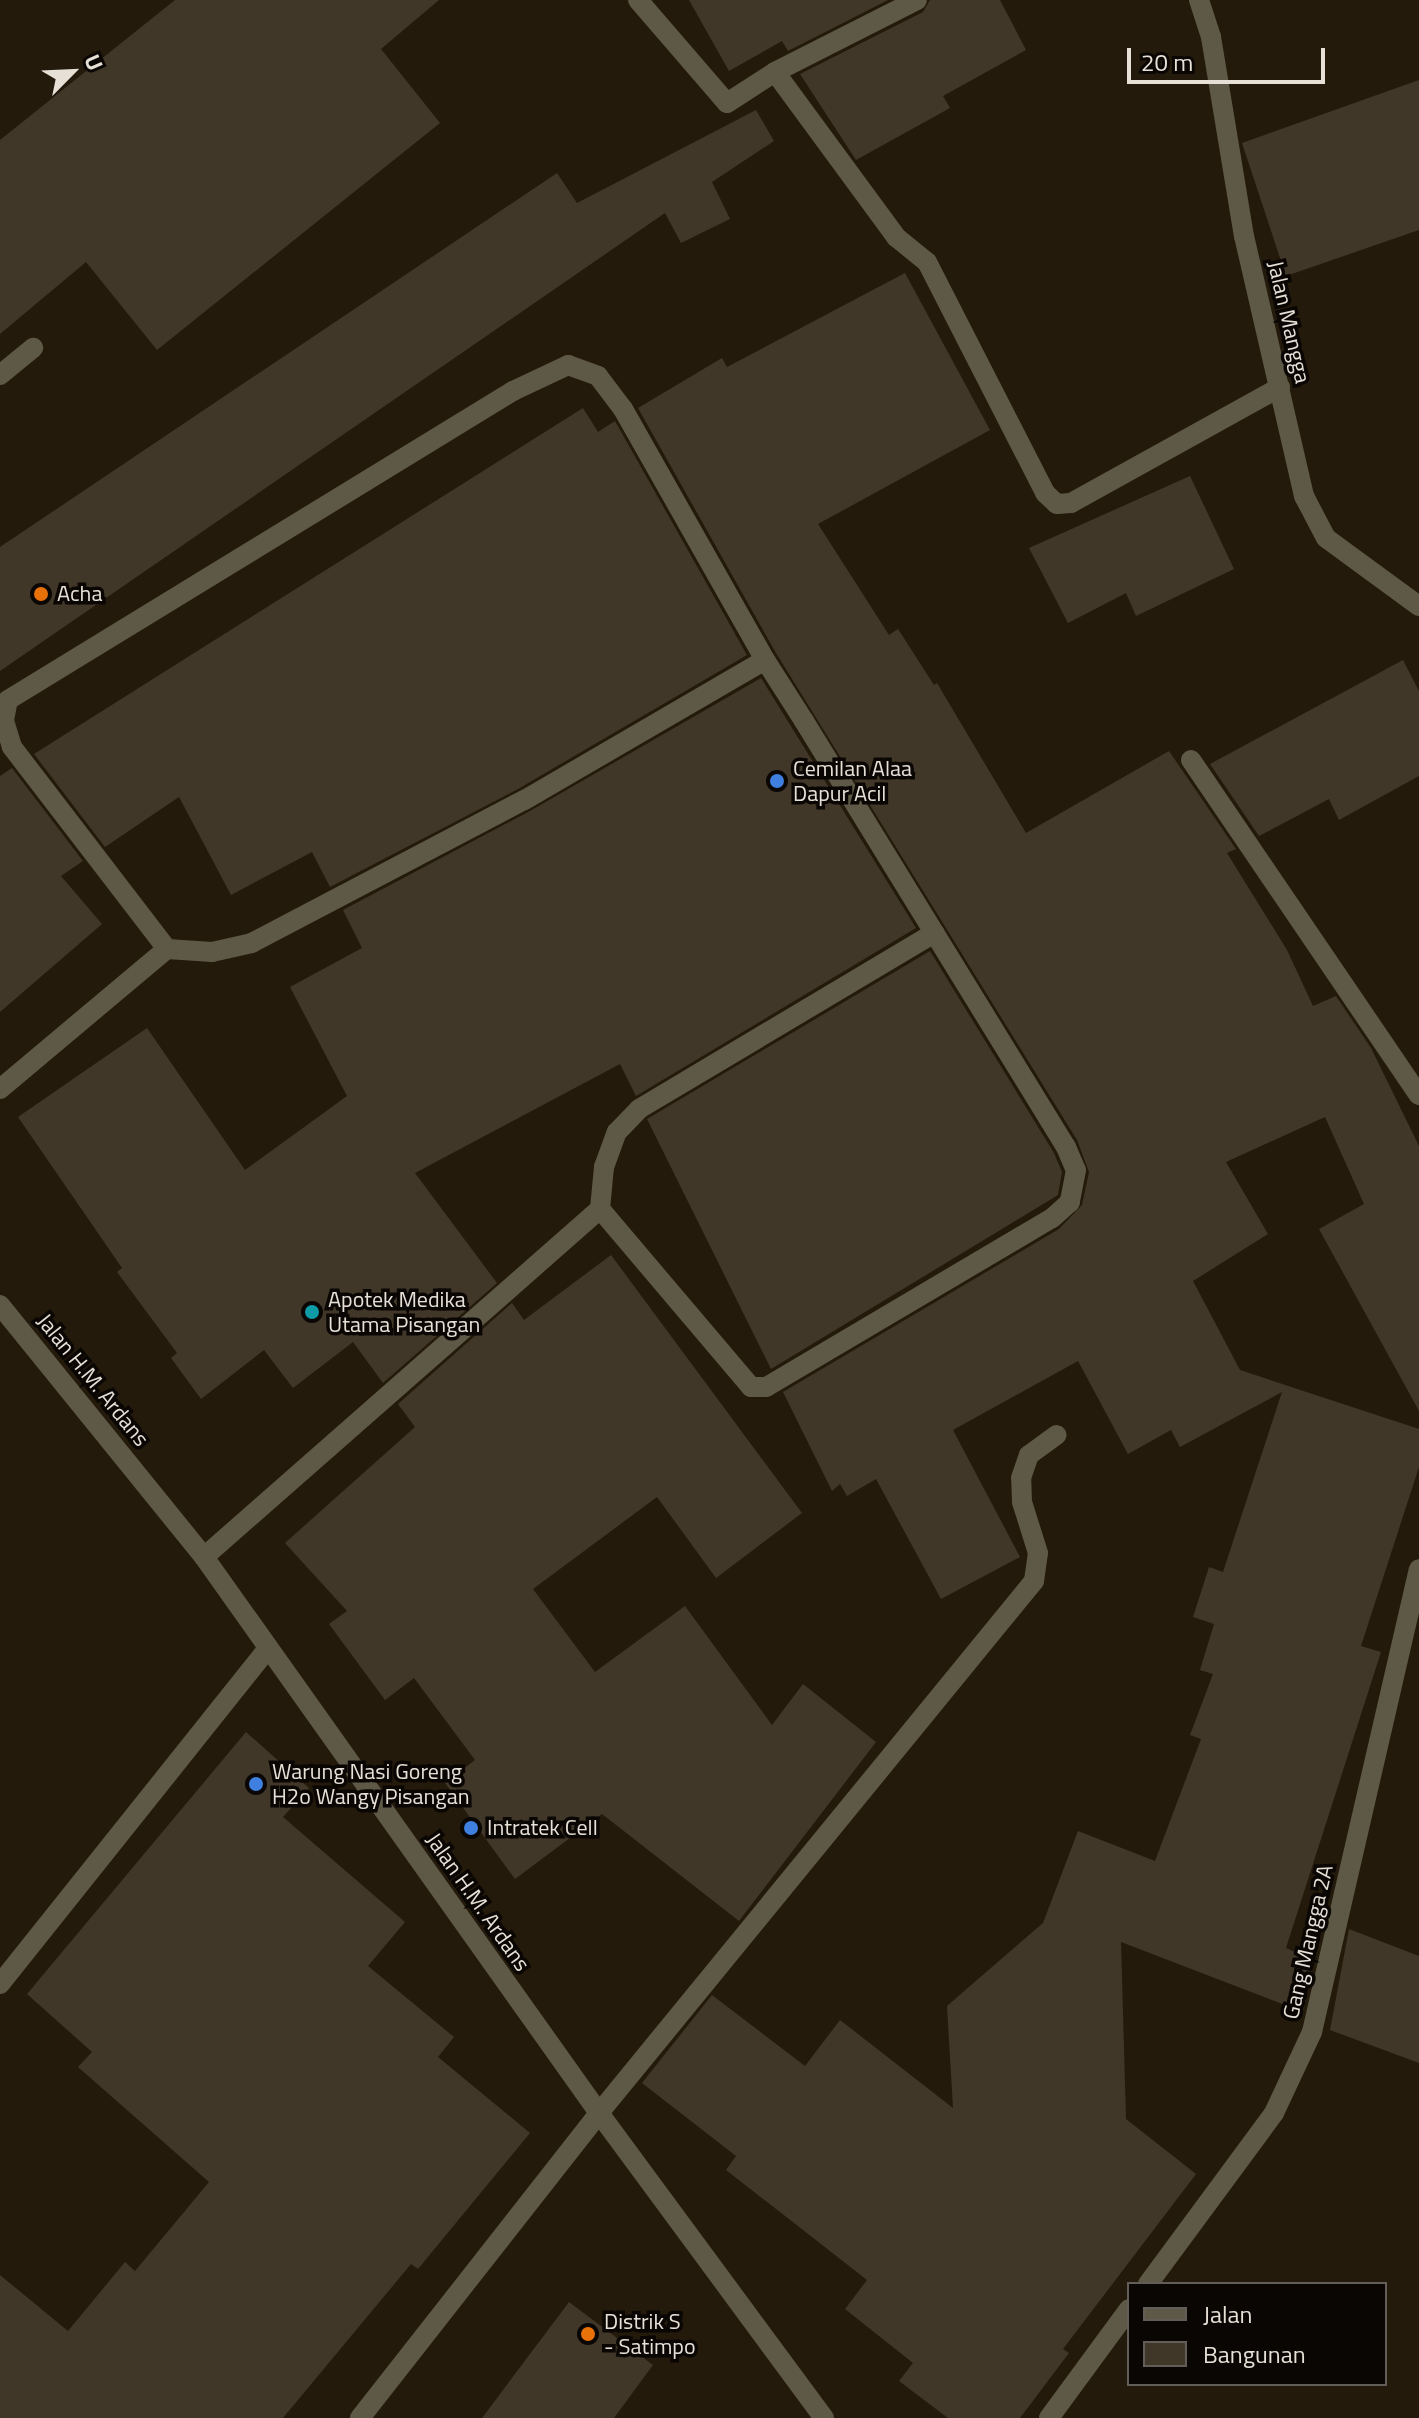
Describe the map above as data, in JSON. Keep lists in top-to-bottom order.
{
  "streets": {
    "street": ["Jalan Mangga", "Jalan H.M. Ardans", "Gang Mangga 2A"]
  },
  "places": [
    "Acha",
    "Cemilan Alaa Dapur Acil",
    "Apotek Medika Utama Pisangan",
    "Warung Nasi Goreng H2o Wangy Pisangan",
    "Intratek Cell",
    "Distrik S - Satimpo"
  ],
  "legend": ["Jalan", "Bangunan"],
  "scale_bar": "20 m",
  "north": "top right"
}
